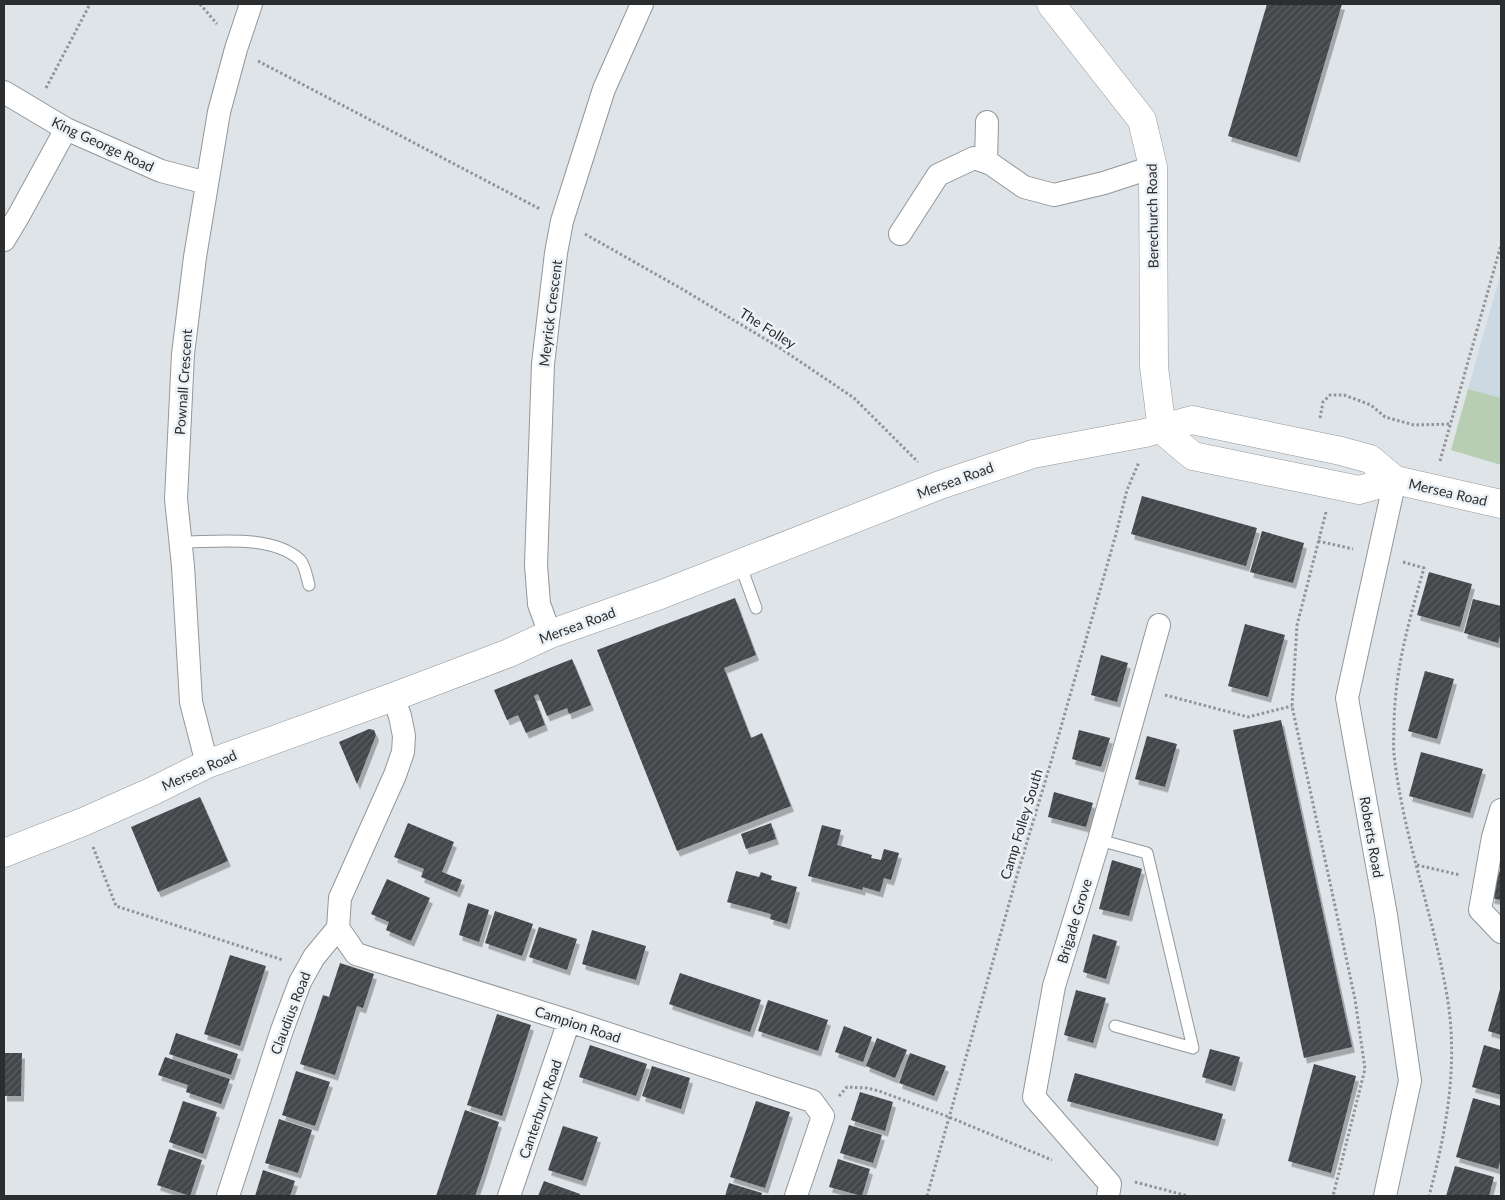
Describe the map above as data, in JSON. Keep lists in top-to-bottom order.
{
  "streets": {
    "main road": ["Berechurch Road", "Mersea Road"],
    "street": [
      "King George Road",
      "Meyrick Crescent",
      "Pownall Crescent",
      "Roberts Road",
      "Brigade Grove",
      "Claudius Road",
      "Campion Road",
      "Canterbury Road"
    ],
    "path": ["The Folley", "Camp Folley South"]
  },
  "crossings": [
    ["King George Road", "Pownall Crescent"],
    ["Berechurch Road", "Mersea Road"],
    ["Meyrick Crescent", "The Folley"],
    ["Meyrick Crescent", "Mersea Road"],
    ["The Folley", "Pownall Crescent"],
    ["The Folley", "Mersea Road"],
    ["Pownall Crescent", "Mersea Road"],
    ["Mersea Road", "Roberts Road"],
    ["Claudius Road", "Campion Road"],
    ["Campion Road", "Canterbury Road"]
  ]
}
